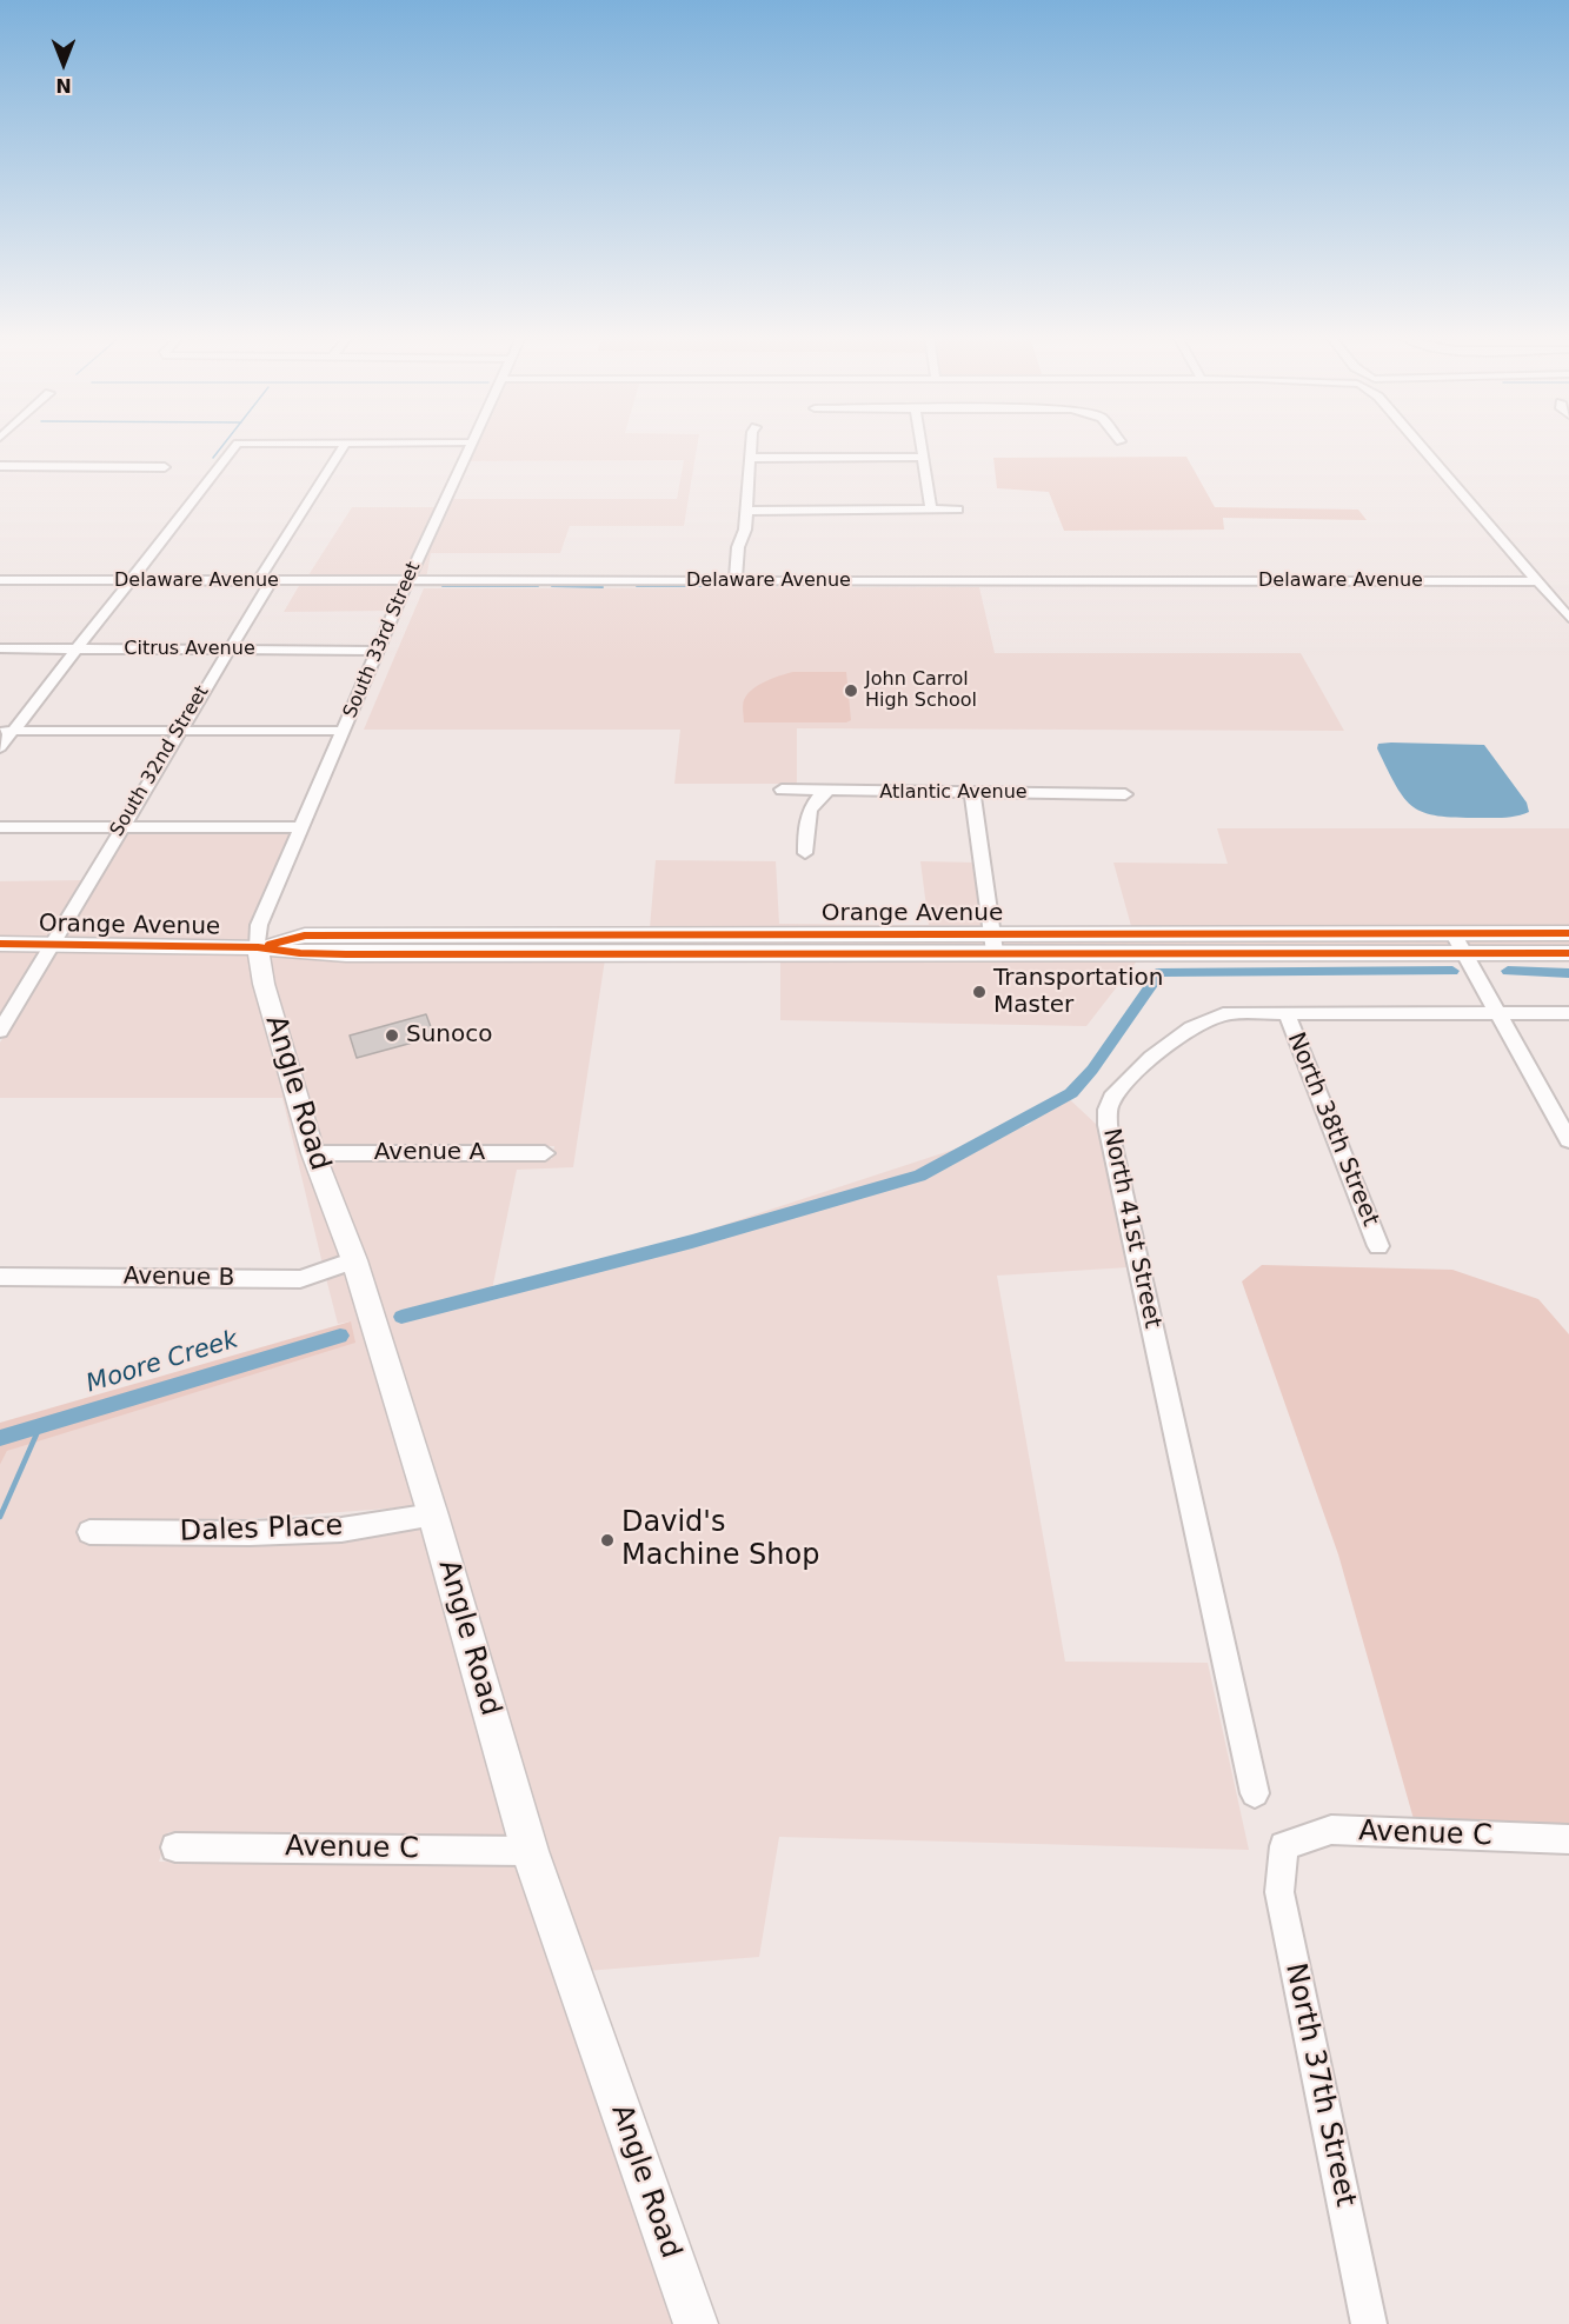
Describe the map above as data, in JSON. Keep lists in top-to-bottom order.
{
  "streets": {
    "main road": ["Orange Avenue", "Angle Road"],
    "street": [
      "Delaware Avenue",
      "South 33rd Street",
      "Citrus Avenue",
      "South 32nd Street",
      "Atlantic Avenue",
      "North 38th Street",
      "Avenue A",
      "North 41st Street",
      "Avenue B",
      "Dales Place",
      "Avenue C",
      "North 37th Street"
    ]
  },
  "crossings": [
    ["Delaware Avenue", "South 33rd Street"],
    ["Delaware Avenue", "South 32nd Street"],
    ["South 33rd Street", "Citrus Avenue"],
    ["South 33rd Street", "Orange Avenue"],
    ["South 33rd Street", "Angle Road"],
    ["Citrus Avenue", "South 32nd Street"],
    ["South 32nd Street", "Orange Avenue"],
    ["Orange Avenue", "Angle Road"],
    ["Angle Road", "Avenue A"],
    ["Angle Road", "Avenue B"],
    ["Angle Road", "Dales Place"],
    ["Angle Road", "Avenue C"],
    ["North 38th Street", "North 41st Street"],
    ["Avenue C", "North 37th Street"]
  ],
  "water": ["Moore Creek"],
  "places": [
    "John Carrol High School",
    "Transportation Master",
    "Sunoco",
    "David's Machine Shop"
  ],
  "north": "bottom"
}
